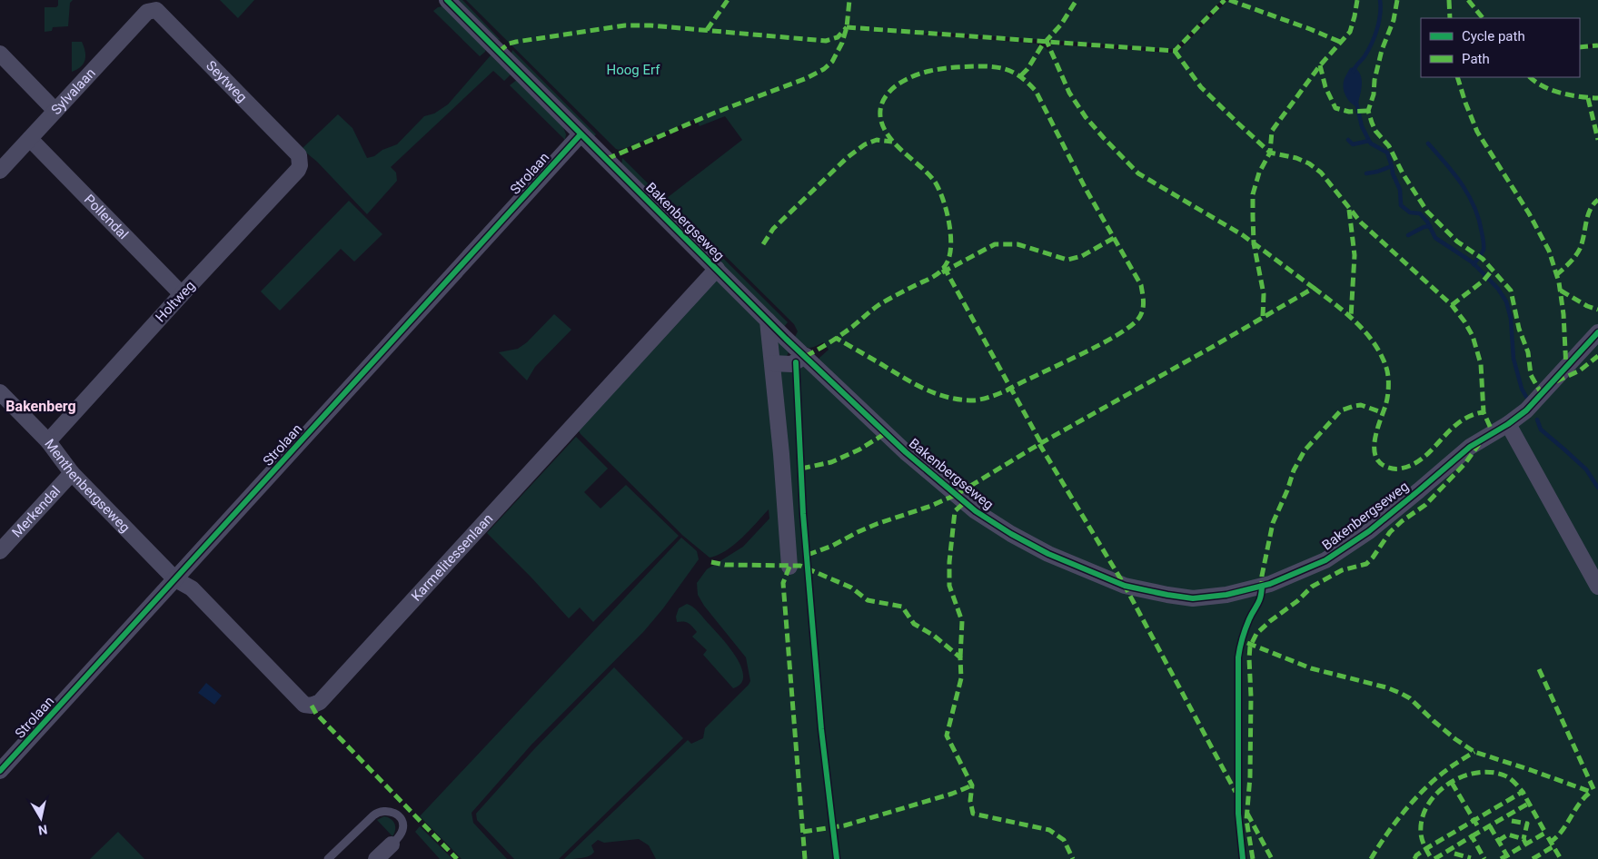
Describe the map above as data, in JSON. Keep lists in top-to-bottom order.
{
  "streets": {
    "street": [
      "Seytweg",
      "Sylvalaan",
      "Strolaan",
      "Pollendal",
      "Bakenbergseweg",
      "Holtweg",
      "Menthenbergseweg",
      "Merkendal",
      "Karmelitessenlaan"
    ]
  },
  "crossings": [
    ["Seytweg", "Sylvalaan"],
    ["Seytweg", "Holtweg"],
    ["Sylvalaan", "Pollendal"],
    ["Strolaan", "Bakenbergseweg"],
    ["Strolaan", "Menthenbergseweg"],
    ["Strolaan", "Karmelitessenlaan"],
    ["Pollendal", "Holtweg"],
    ["Bakenbergseweg", "Karmelitessenlaan"],
    ["Holtweg", "Menthenbergseweg"],
    ["Menthenbergseweg", "Merkendal"],
    ["Menthenbergseweg", "Karmelitessenlaan"]
  ],
  "districts": ["Bakenberg"],
  "parks": ["Hoog Erf"],
  "legend": ["Cycle path", "Path"],
  "north": "bottom"
}
